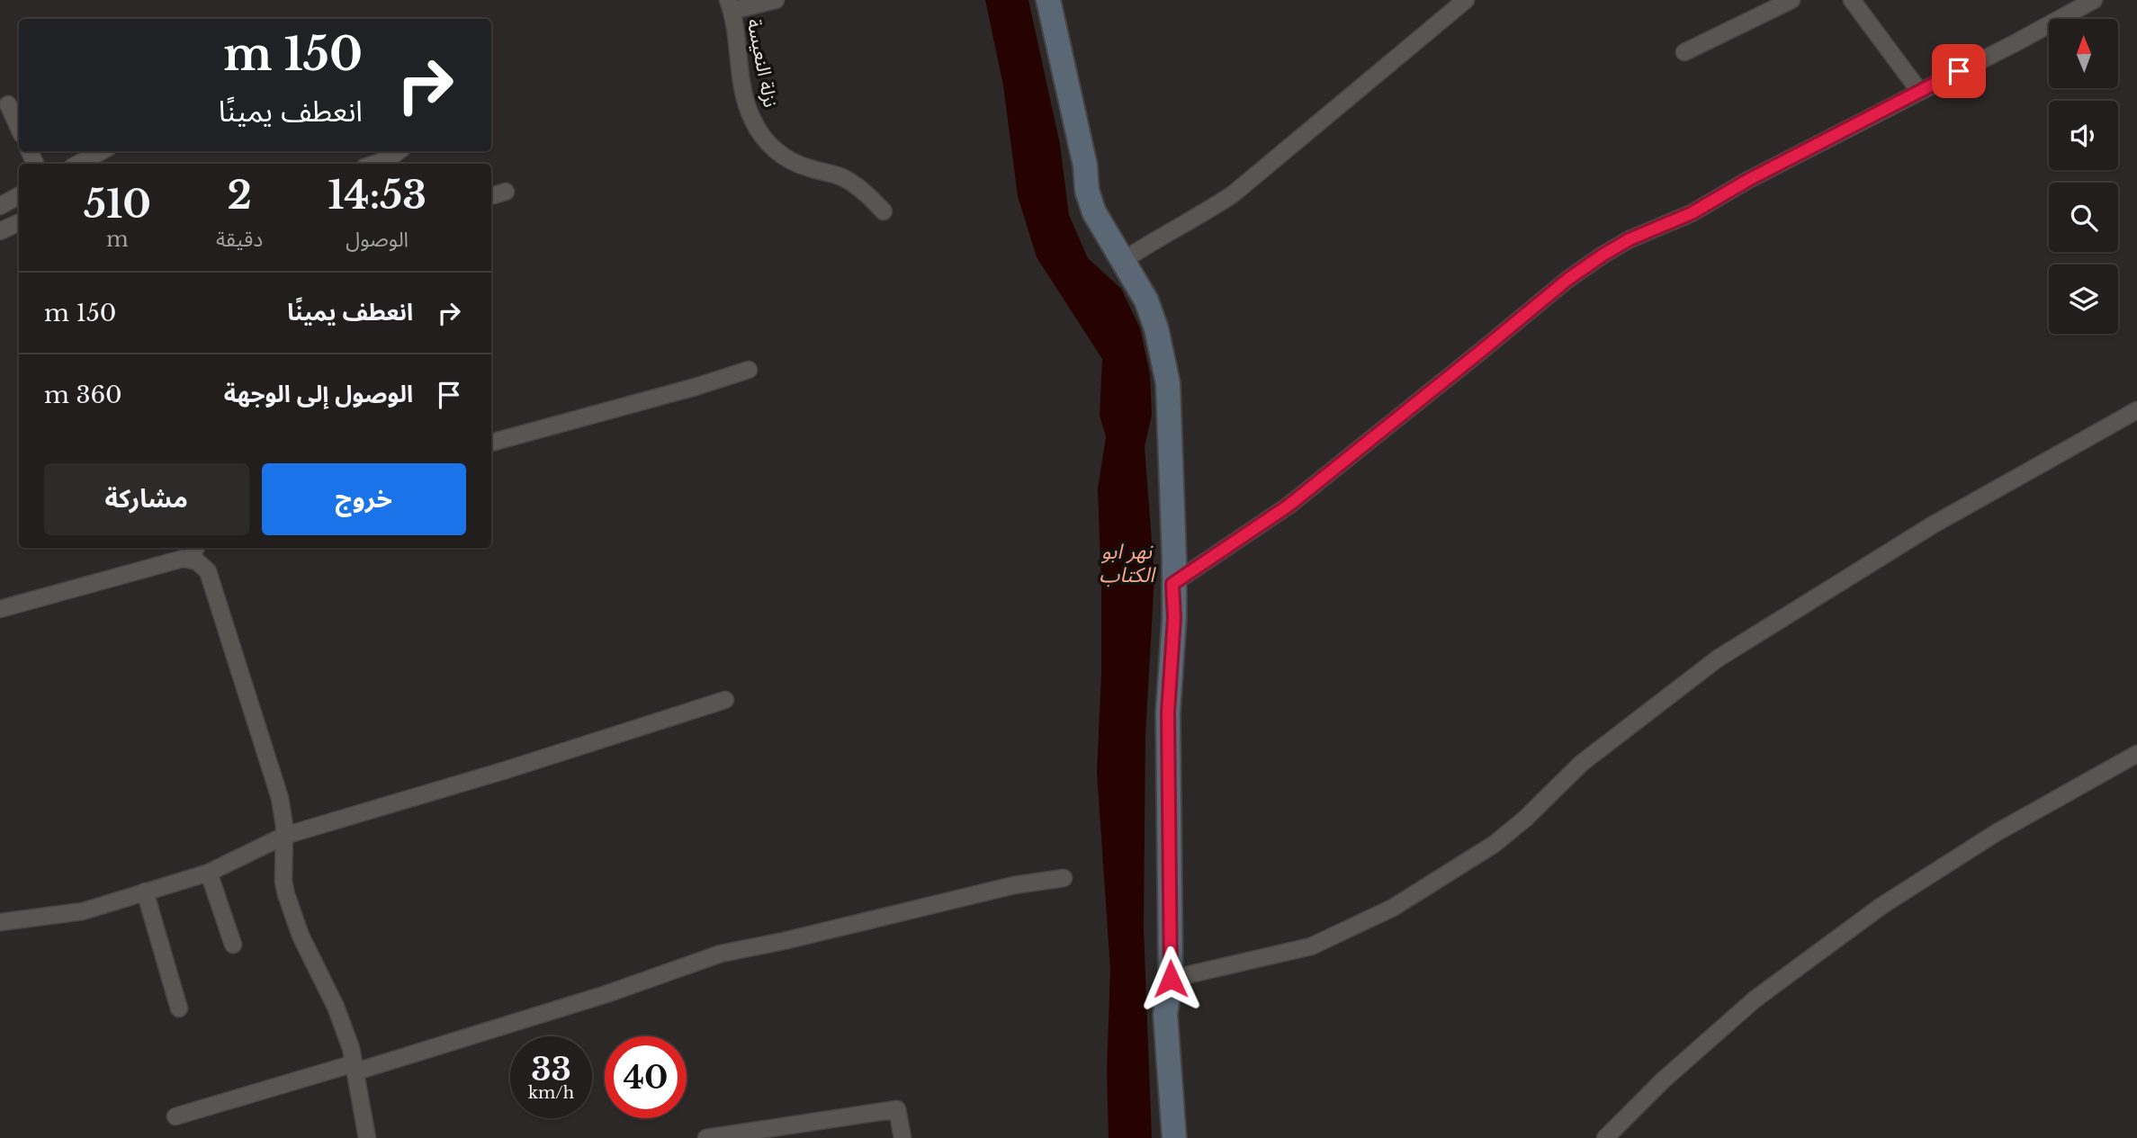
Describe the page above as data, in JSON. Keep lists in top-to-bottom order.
{
  "streets": {
    "street": ["نزلة النعيسة"]
  },
  "water": ["نهر ابو الكتاب"],
  "north": "top",
  "page": {
    "turn": ["150 m", "انعطف يمينًا"],
    "eta": [
      "14:53",
      "الوصول",
      "2",
      "دقيقة",
      "510",
      "m"
    ],
    "list": [
      {
        "name": "انعطف يمينًا",
        "value": "150 m"
      },
      {
        "name": "الوصول إلى الوجهة",
        "value": "360 m"
      }
    ],
    "buttons": ["خروج", "مشاركة"],
    "speed": "33 km/h",
    "limit": "40"
  }
}
